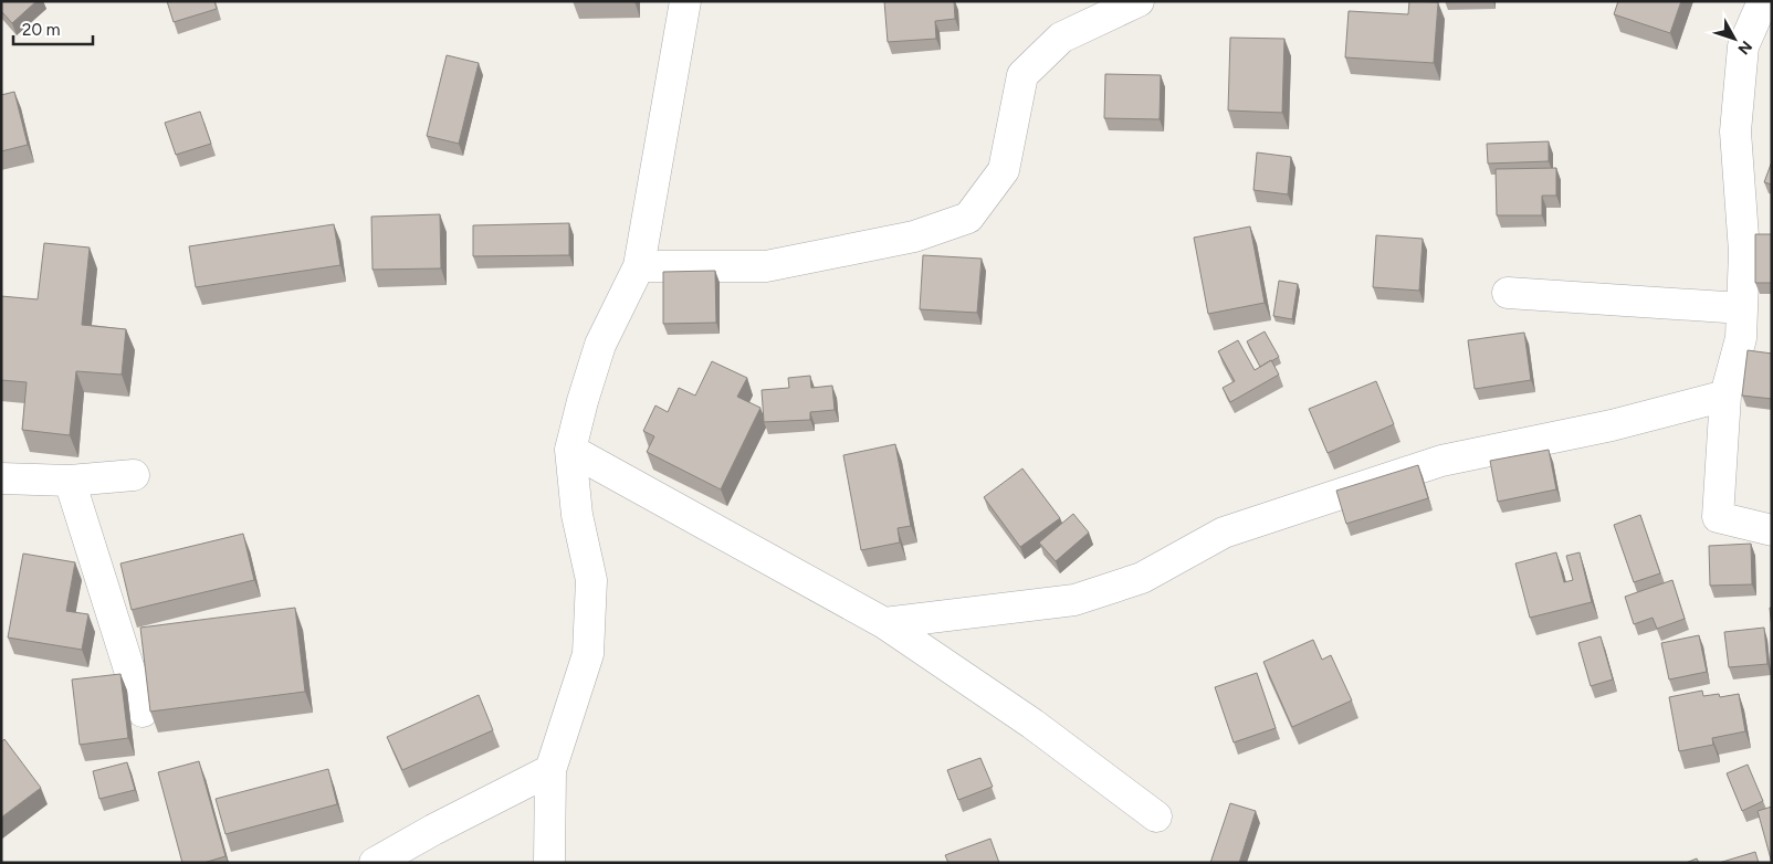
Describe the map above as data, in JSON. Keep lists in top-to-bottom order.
{
  "scale_bar": "20 m",
  "north": "bottom right"
}
